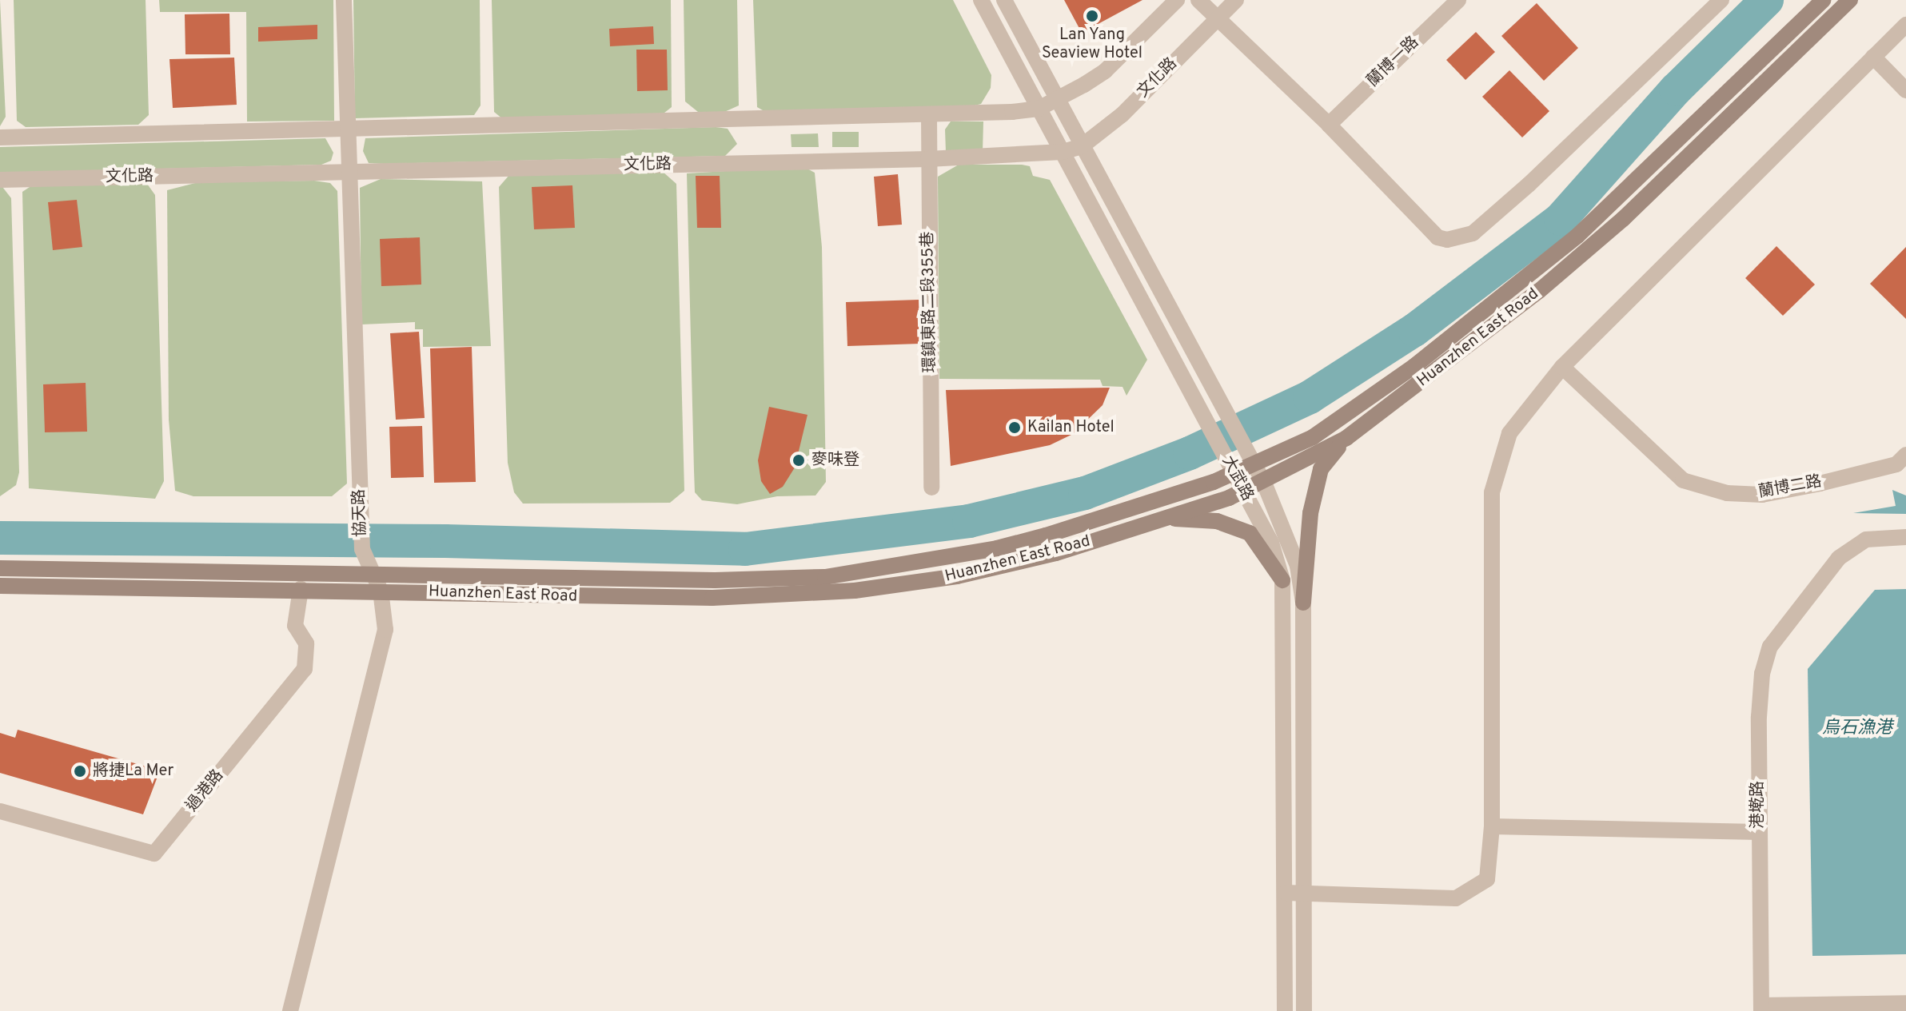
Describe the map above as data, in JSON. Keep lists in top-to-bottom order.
{
  "streets": {
    "street": [
      "蘭博一路",
      "文化路",
      "環鎮東路二段355巷",
      "Huanzhen East Road",
      "大武路",
      "蘭博二路",
      "協天路",
      "過港路",
      "港墘路"
    ]
  },
  "crossings": [
    ["文化路", "環鎮東路二段355巷"],
    ["文化路", "大武路"],
    ["文化路", "協天路"],
    ["Huanzhen East Road", "大武路"],
    ["Huanzhen East Road", "協天路"],
    ["Huanzhen East Road", "過港路"]
  ],
  "water": ["烏石漁港"],
  "places": [
    "Lan Yang Seaview Hotel",
    "Kailan Hotel",
    "麥味登",
    "將捷La Mer"
  ]
}
